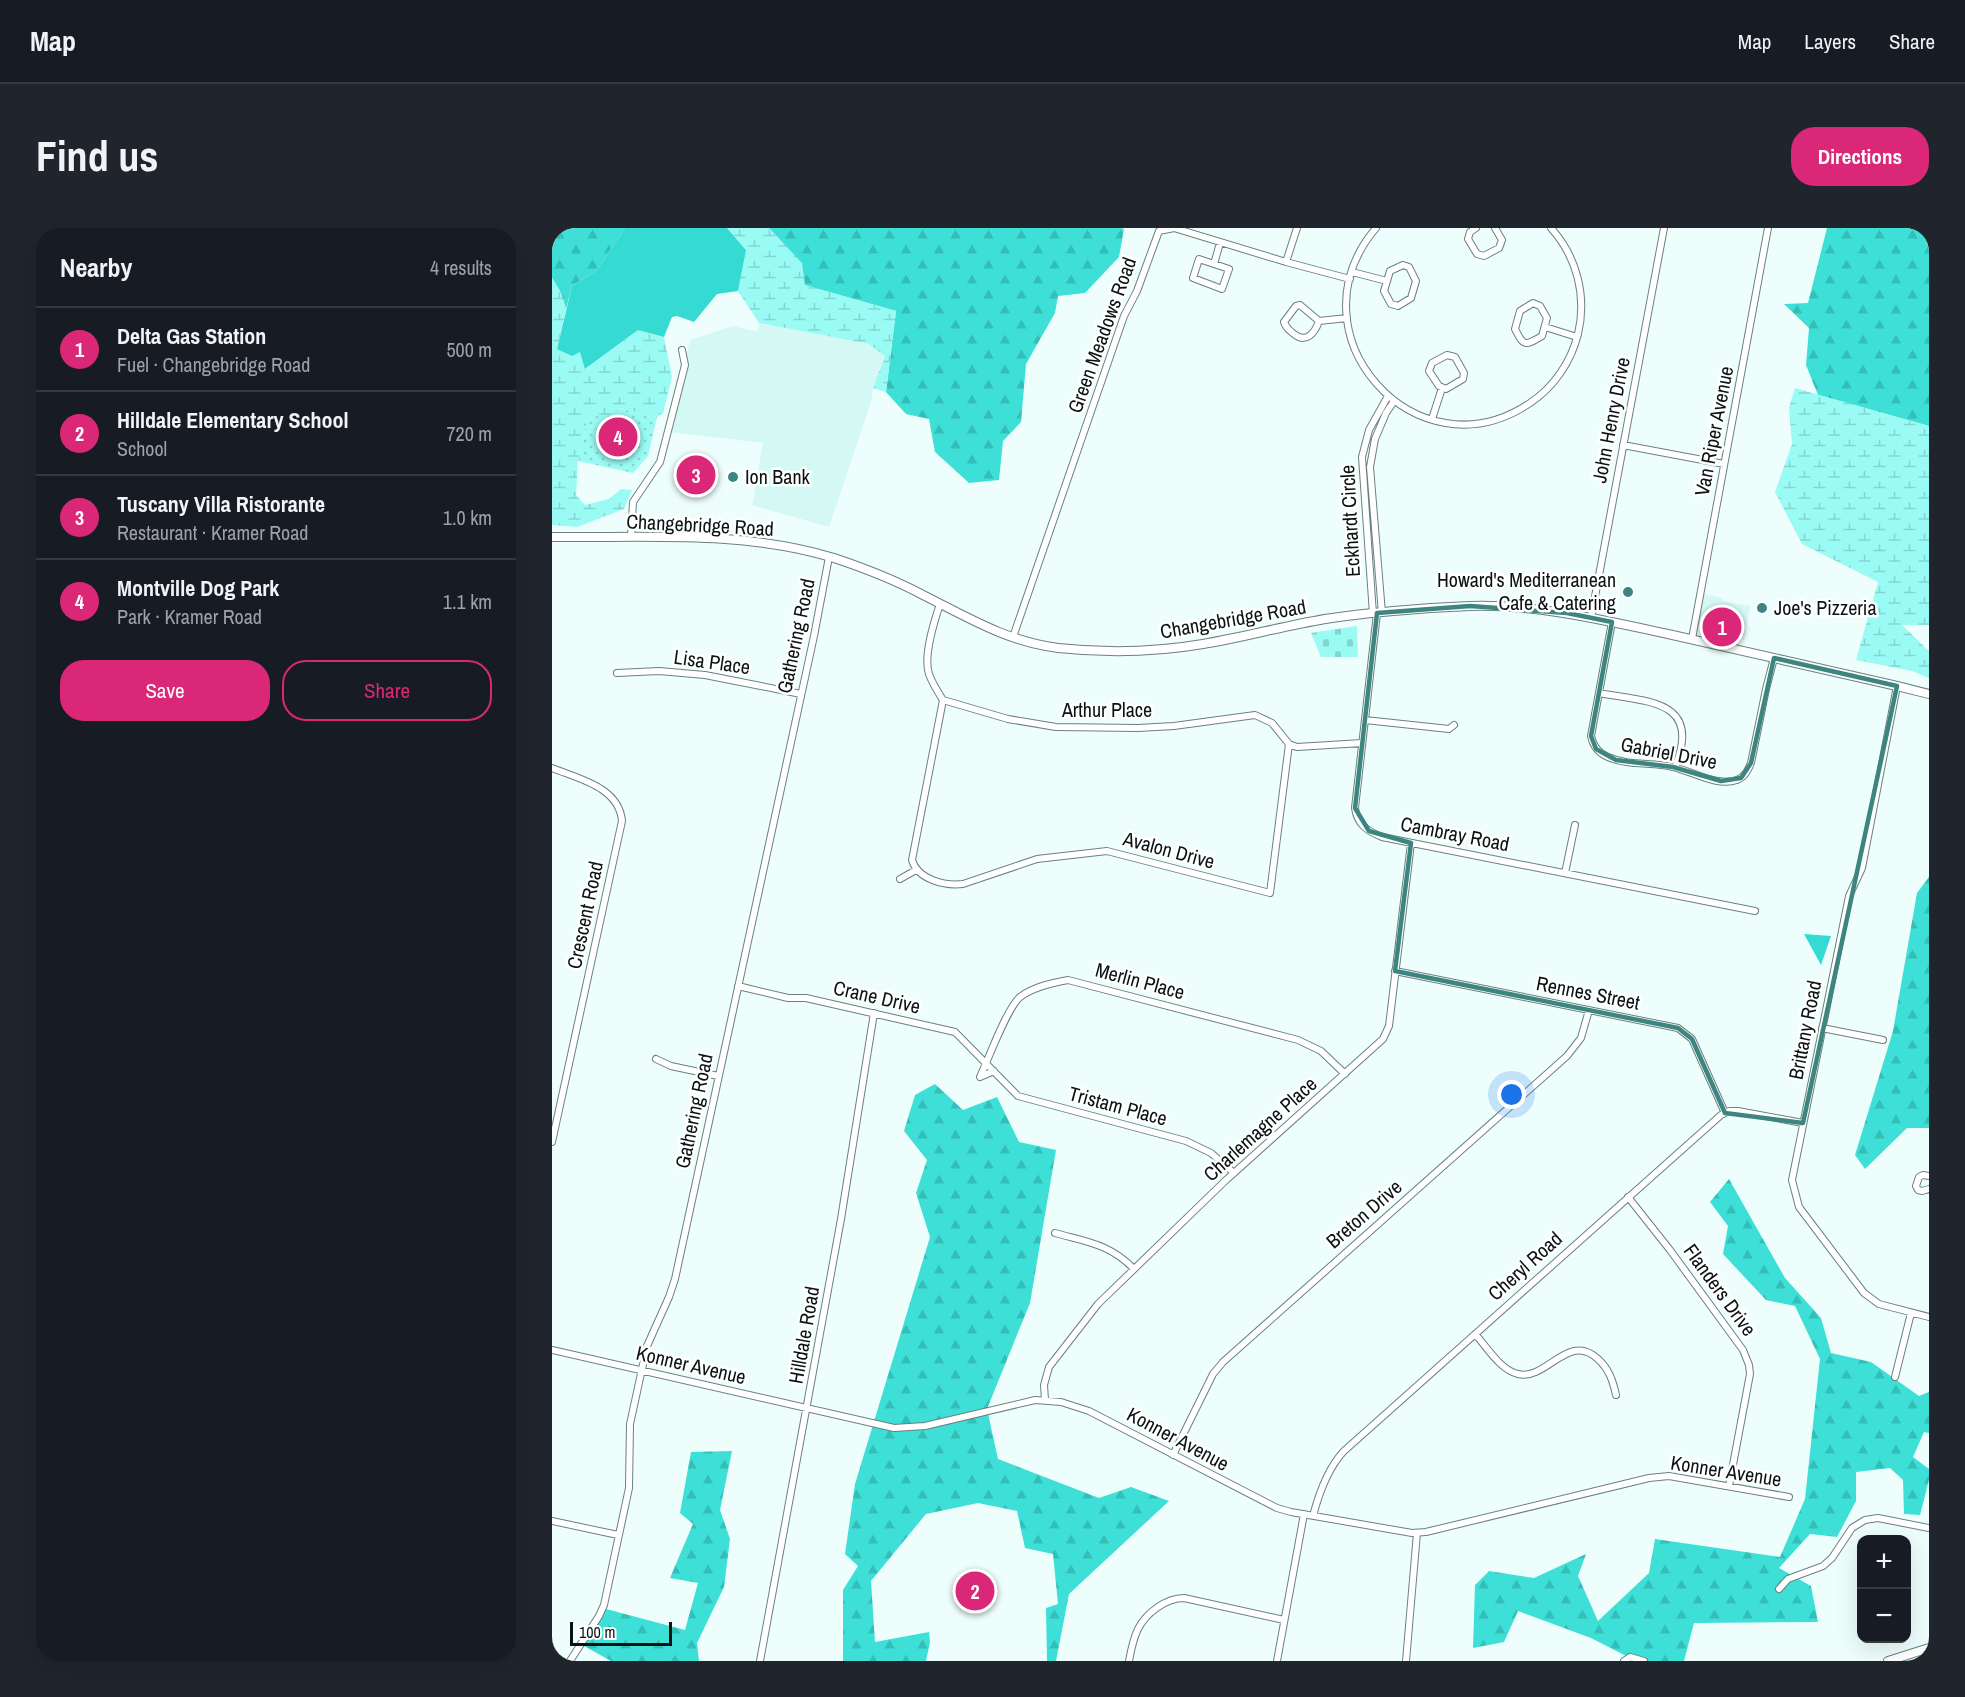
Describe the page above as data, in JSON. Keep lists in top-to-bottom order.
{
  "streets": {
    "main road": ["Changebridge Road"],
    "street": [
      "Green Meadows Road",
      "John Henry Drive",
      "Van Riper Avenue",
      "Eckhardt Circle",
      "Gathering Road",
      "Lisa Place",
      "Arthur Place",
      "Gabriel Drive",
      "Cambray Road",
      "Avalon Drive",
      "Crescent Road",
      "Merlin Place",
      "Rennes Street",
      "Crane Drive",
      "Brittany Road",
      "Tristam Place",
      "Charlemagne Place",
      "Breton Drive",
      "Cheryl Road",
      "Flanders Drive",
      "Hilldale Road",
      "Konner Avenue"
    ]
  },
  "crossings": [
    ["Green Meadows Road", "Changebridge Road"],
    ["John Henry Drive", "Changebridge Road"],
    ["Van Riper Avenue", "Changebridge Road"],
    ["Eckhardt Circle", "Changebridge Road"],
    ["Eckhardt Circle", "Cambray Road"],
    ["Changebridge Road", "Gathering Road"],
    ["Changebridge Road", "Gabriel Drive"],
    ["Changebridge Road", "Cambray Road"],
    ["Changebridge Road", "Brittany Road"],
    ["Gathering Road", "Lisa Place"],
    ["Gathering Road", "Crane Drive"],
    ["Gathering Road", "Konner Avenue"],
    ["Arthur Place", "Avalon Drive"],
    ["Cambray Road", "Charlemagne Place"],
    ["Merlin Place", "Crane Drive"],
    ["Merlin Place", "Charlemagne Place"],
    ["Rennes Street", "Charlemagne Place"],
    ["Rennes Street", "Breton Drive"],
    ["Rennes Street", "Cheryl Road"],
    ["Crane Drive", "Tristam Place"],
    ["Crane Drive", "Hilldale Road"],
    ["Tristam Place", "Charlemagne Place"],
    ["Charlemagne Place", "Konner Avenue"],
    ["Breton Drive", "Konner Avenue"],
    ["Cheryl Road", "Flanders Drive"],
    ["Cheryl Road", "Konner Avenue"],
    ["Flanders Drive", "Konner Avenue"],
    ["Hilldale Road", "Konner Avenue"]
  ],
  "places": ["Ion Bank", "Howard's Mediterranean Cafe & Catering", "Joe's Pizzeria"],
  "scale_bar": "100 m",
  "page": {
    "header": "Map",
    "nav": ["Map", "Layers", "Share"],
    "buttons": [
      "Directions",
      ["Save", "Share"]
    ],
    "title": "Find us",
    "heading": ["Nearby", "4 results"],
    "list": [
      {
        "mark": "1",
        "name": "Delta Gas Station",
        "note": "Fuel · Changebridge Road",
        "value": "500 m"
      },
      {
        "mark": "2",
        "name": "Hilldale Elementary School",
        "note": "School",
        "value": "720 m"
      },
      {
        "mark": "3",
        "name": "Tuscany Villa Ristorante",
        "note": "Restaurant · Kramer Road",
        "value": "1.0 km"
      },
      {
        "mark": "4",
        "name": "Montville Dog Park",
        "note": "Park · Kramer Road",
        "value": "1.1 km"
      }
    ],
    "pins": [
      "4",
      "3",
      "1",
      "2"
    ],
    "map_buttons": ["+", "−"],
    "scale": "100 m"
  }
}
